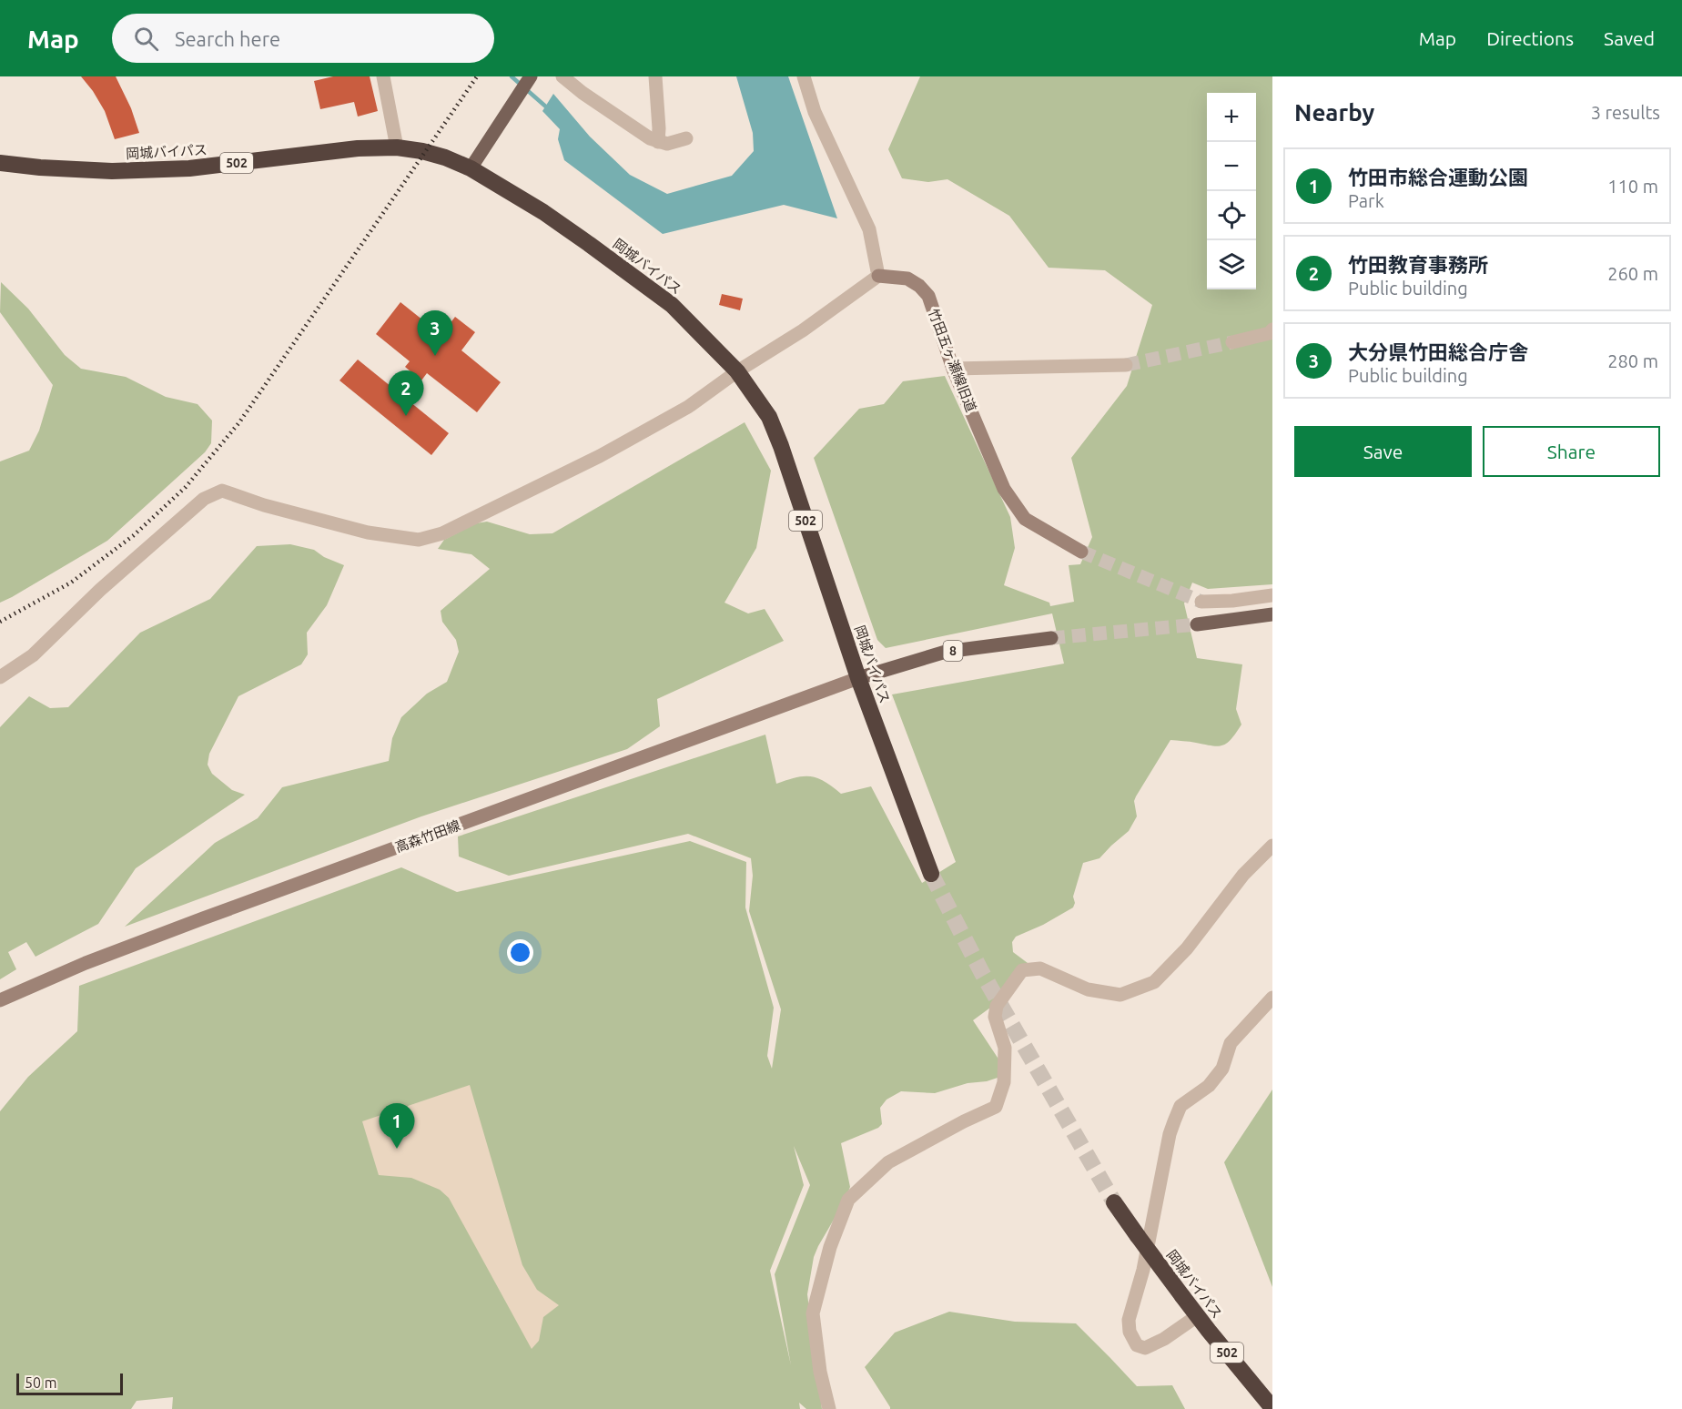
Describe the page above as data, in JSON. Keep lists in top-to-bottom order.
{
  "streets": {
    "highway": ["岡城バイパス", "502"],
    "main road": ["竹田五ヶ瀬線旧道", "8", "高森竹田線"]
  },
  "crossings": [
    ["岡城バイパス", "8"],
    ["岡城バイパス", "高森竹田線"],
    ["8", "高森竹田線"]
  ],
  "scale_bar": "50 m",
  "page": {
    "header": "Map",
    "search": "Search here",
    "nav": ["Map", "Directions", "Saved"],
    "heading": ["Nearby", "3 results"],
    "map_buttons": ["+", "−"],
    "list": [
      {
        "mark": "1",
        "name": "竹田市総合運動公園",
        "note": "Park",
        "value": "110 m"
      },
      {
        "mark": "2",
        "name": "竹田教育事務所",
        "note": "Public building",
        "value": "260 m"
      },
      {
        "mark": "3",
        "name": "大分県竹田総合庁舎",
        "note": "Public building",
        "value": "280 m"
      }
    ],
    "pins": ["3", "2", "1"],
    "buttons": ["Save", "Share"],
    "scale": "50 m"
  }
}
